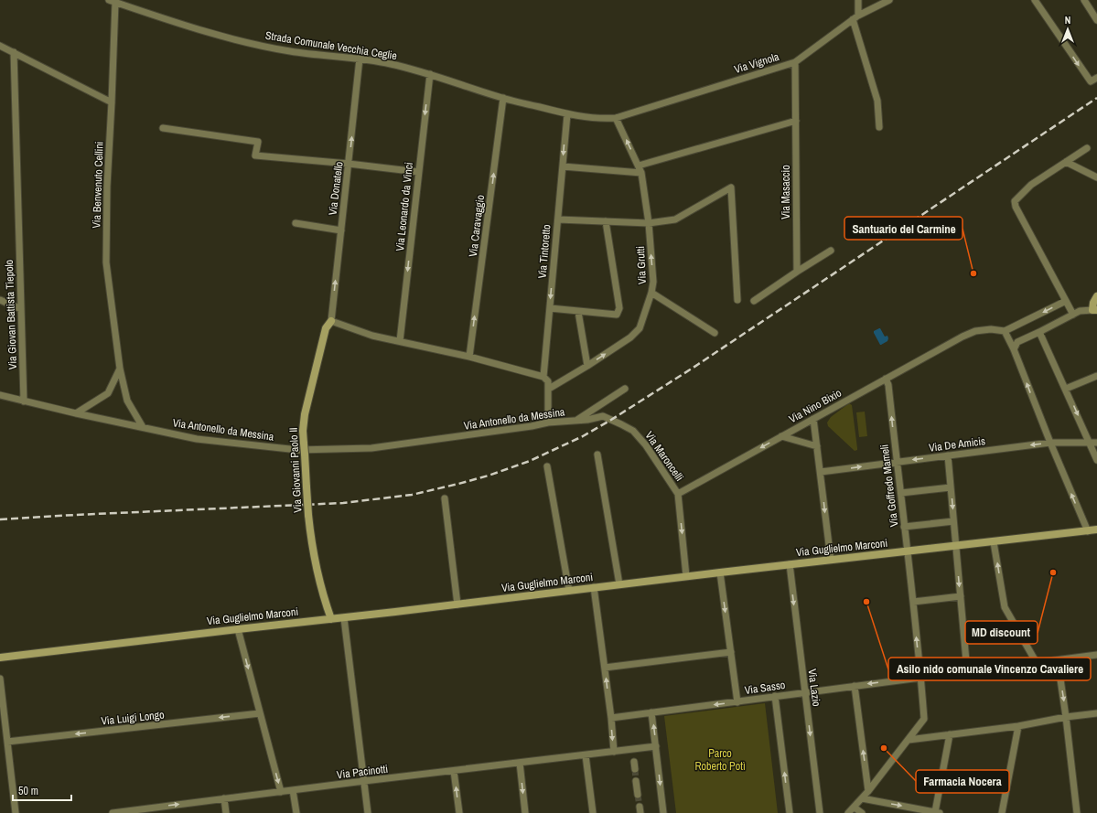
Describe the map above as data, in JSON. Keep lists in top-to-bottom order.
{
  "streets": {
    "main road": ["Via Giovanni Paolo II", "Via Guglielmo Marconi"],
    "street": [
      "Strada Comunale Vecchia Ceglie",
      "Via Vignola",
      "Via Benvenuto Cellini",
      "Via Donatello",
      "Via Masaccio",
      "Via Leonardo da Vinci",
      "Via Caravaggio",
      "Via Tintoretto",
      "Via Grutti",
      "Via Giovan Battista Tiepolo",
      "Via Nino Bixio",
      "Via Antonello da Messina",
      "Via De Amicis",
      "Via Maroncelli",
      "Via Goffredo Mameli",
      "Via Sasso",
      "Via Lazio",
      "Via Luigi Longo",
      "Via Pacinotti"
    ]
  },
  "crossings": [
    ["Strada Comunale Vecchia Ceglie", "Via Vignola"],
    ["Strada Comunale Vecchia Ceglie", "Via Benvenuto Cellini"],
    ["Strada Comunale Vecchia Ceglie", "Via Donatello"],
    ["Strada Comunale Vecchia Ceglie", "Via Leonardo da Vinci"],
    ["Strada Comunale Vecchia Ceglie", "Via Caravaggio"],
    ["Strada Comunale Vecchia Ceglie", "Via Tintoretto"],
    ["Strada Comunale Vecchia Ceglie", "Via Grutti"],
    ["Via Vignola", "Via Masaccio"],
    ["Via Vignola", "Via Grutti"],
    ["Via Benvenuto Cellini", "Via Antonello da Messina"],
    ["Via Donatello", "Via Giovanni Paolo II"],
    ["Via Giovan Battista Tiepolo", "Via Antonello da Messina"],
    ["Via Nino Bixio", "Via Maroncelli"],
    ["Via Nino Bixio", "Via Goffredo Mameli"],
    ["Via Antonello da Messina", "Via Maroncelli"],
    ["Via De Amicis", "Via Goffredo Mameli"],
    ["Via Maroncelli", "Via Guglielmo Marconi"],
    ["Via Giovanni Paolo II", "Via Guglielmo Marconi"],
    ["Via Goffredo Mameli", "Via Guglielmo Marconi"],
    ["Via Goffredo Mameli", "Via Sasso"],
    ["Via Guglielmo Marconi", "Via Lazio"],
    ["Via Sasso", "Via Lazio"]
  ],
  "one_way": [
    "Via Donatello",
    "Via Leonardo da Vinci",
    "Via Caravaggio",
    "Via Tintoretto",
    "Via Grutti",
    "Via Maroncelli",
    "Via Luigi Longo"
  ],
  "parks": ["Parco Roberto Potì"],
  "places": [
    "Santuario del Carmine",
    "MD discount",
    "Asilo nido comunale Vincenzo Cavaliere",
    "Farmacia Nocera"
  ],
  "scale_bar": "50 m",
  "north": "top"
}
